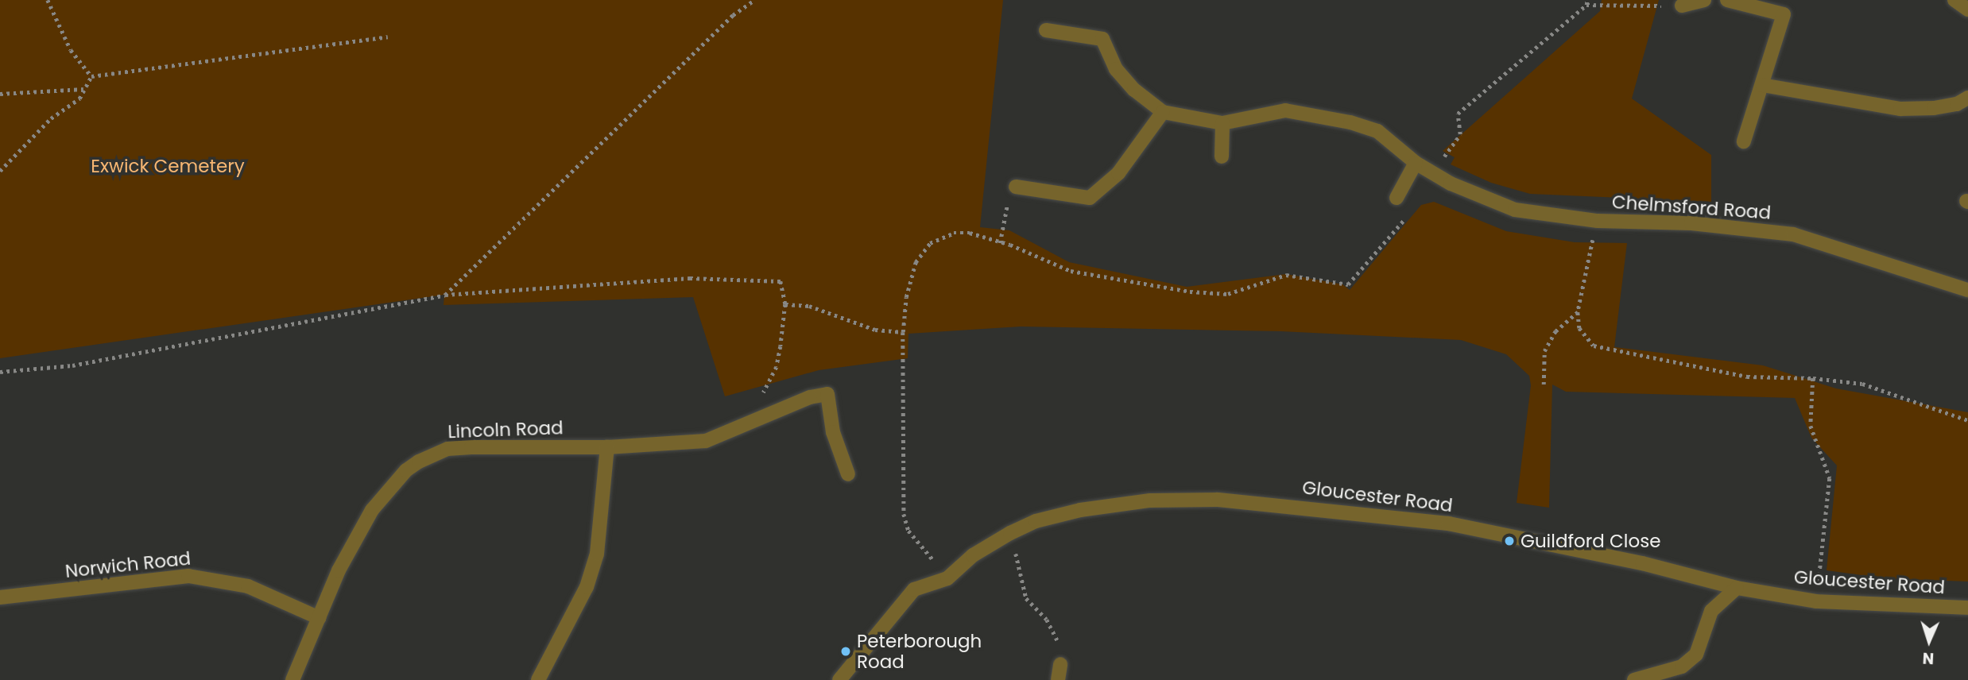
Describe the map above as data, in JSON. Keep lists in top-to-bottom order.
{
  "streets": {
    "street": [
      "Chelmsford Road",
      "Lincoln Road",
      "Gloucester Road",
      "Norwich Road"
    ]
  },
  "crossings": [
    ["Lincoln Road", "Norwich Road"]
  ],
  "parks": ["Exwick Cemetery"],
  "places": ["Guildford Close", "Peterborough Road"],
  "north": "bottom"
}
